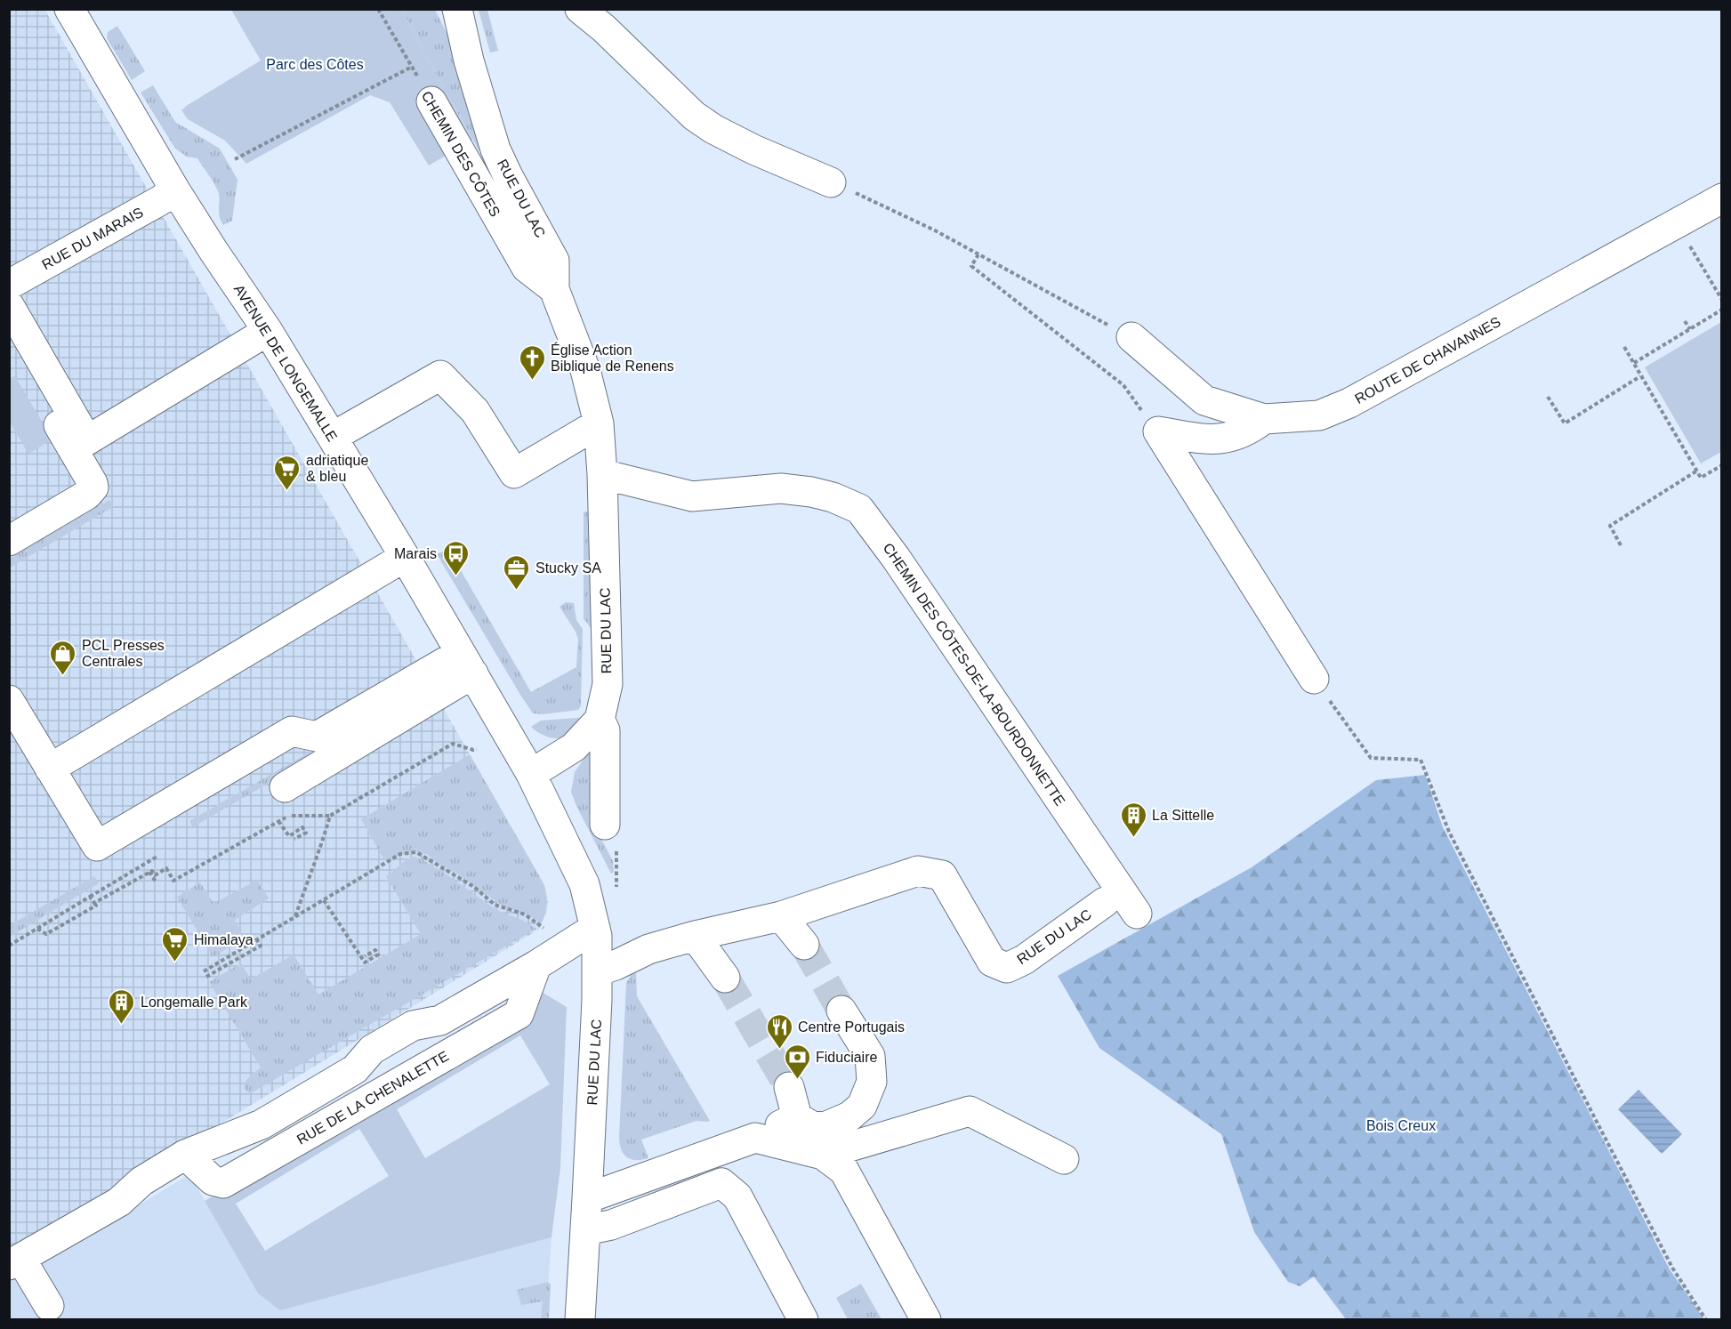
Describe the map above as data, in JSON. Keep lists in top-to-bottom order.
{
  "streets": {
    "street": [
      "CHEMIN DES CÔTES",
      "RUE DU LAC",
      "RUE DU MARAIS",
      "ROUTE DE CHAVANNES",
      "AVENUE DE LONGEMALLE",
      "CHEMIN DES CÔTES-DE-LA-BOURDONNETTE",
      "RUE DE LA CHENALETTE"
    ]
  },
  "crossings": [
    ["CHEMIN DES CÔTES", "RUE DU LAC"],
    ["RUE DU LAC", "AVENUE DE LONGEMALLE"],
    ["RUE DU LAC", "CHEMIN DES CÔTES-DE-LA-BOURDONNETTE"],
    ["RUE DU MARAIS", "AVENUE DE LONGEMALLE"]
  ],
  "parks": ["Parc des Côtes", "Bois Creux"],
  "places": {
    "church": ["Église Action Biblique de Renens"],
    "supermarket": ["adriatique & bleu", "Himalaya"],
    "bus stop": ["Marais"],
    "office": ["Stucky SA"],
    "shop": ["PCL Presses Centrales"],
    "building": ["La Sittelle", "Longemalle Park"],
    "restaurant": ["Centre Portugais"],
    "bank": ["Fiduciaire"]
  }
}
